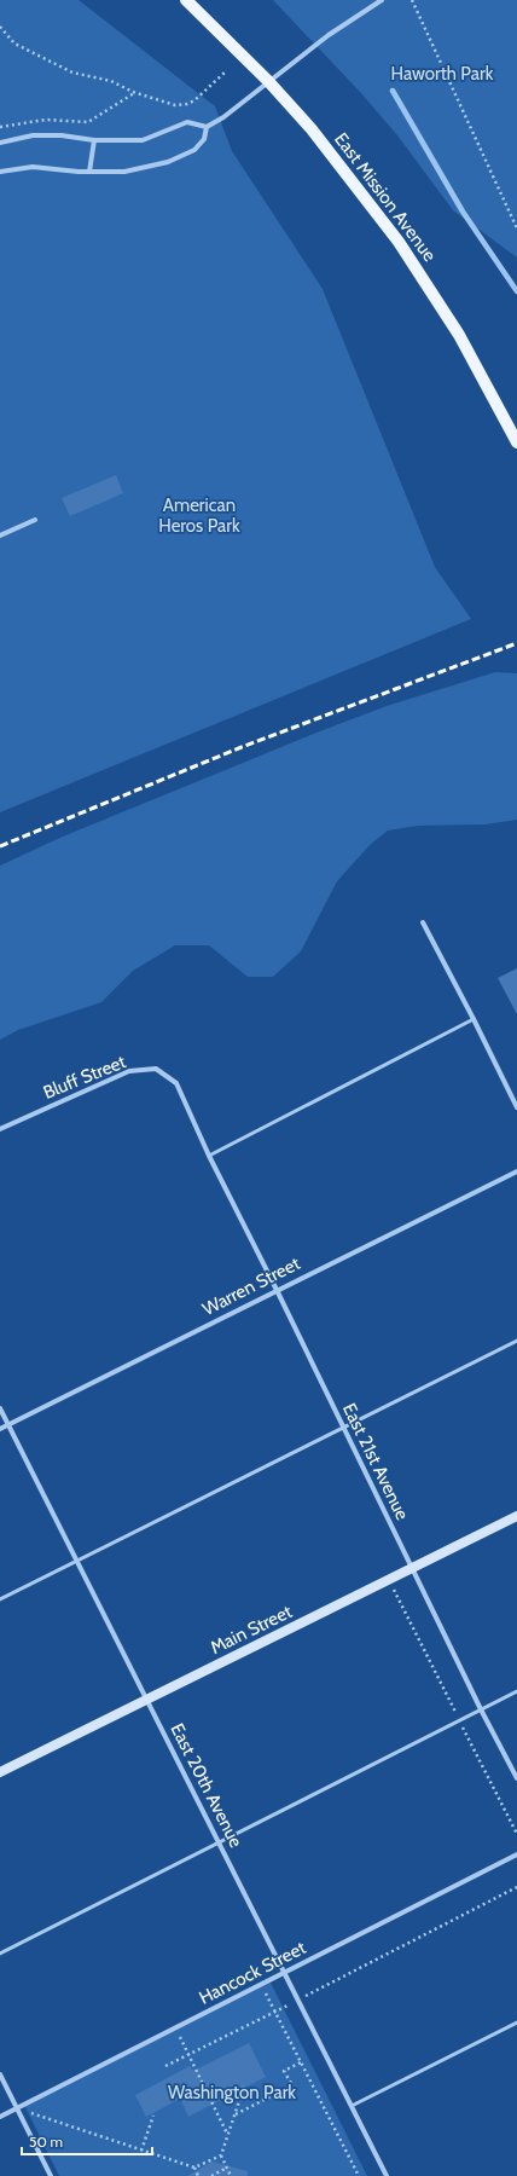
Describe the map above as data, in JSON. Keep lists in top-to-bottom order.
{
  "streets": {
    "main road": ["East Mission Avenue"],
    "street": [
      "Bluff Street",
      "Warren Street",
      "East 21st Avenue",
      "Main Street",
      "East 20th Avenue",
      "Hancock Street"
    ]
  },
  "crossings": [
    ["Bluff Street", "East 21st Avenue"],
    ["Warren Street", "East 21st Avenue"],
    ["Warren Street", "East 20th Avenue"],
    ["East 21st Avenue", "Main Street"],
    ["Main Street", "East 20th Avenue"],
    ["East 20th Avenue", "Hancock Street"]
  ],
  "parks": ["Haworth Park", "American Heros Park", "Washington Park"],
  "scale_bar": "50 m"
}
